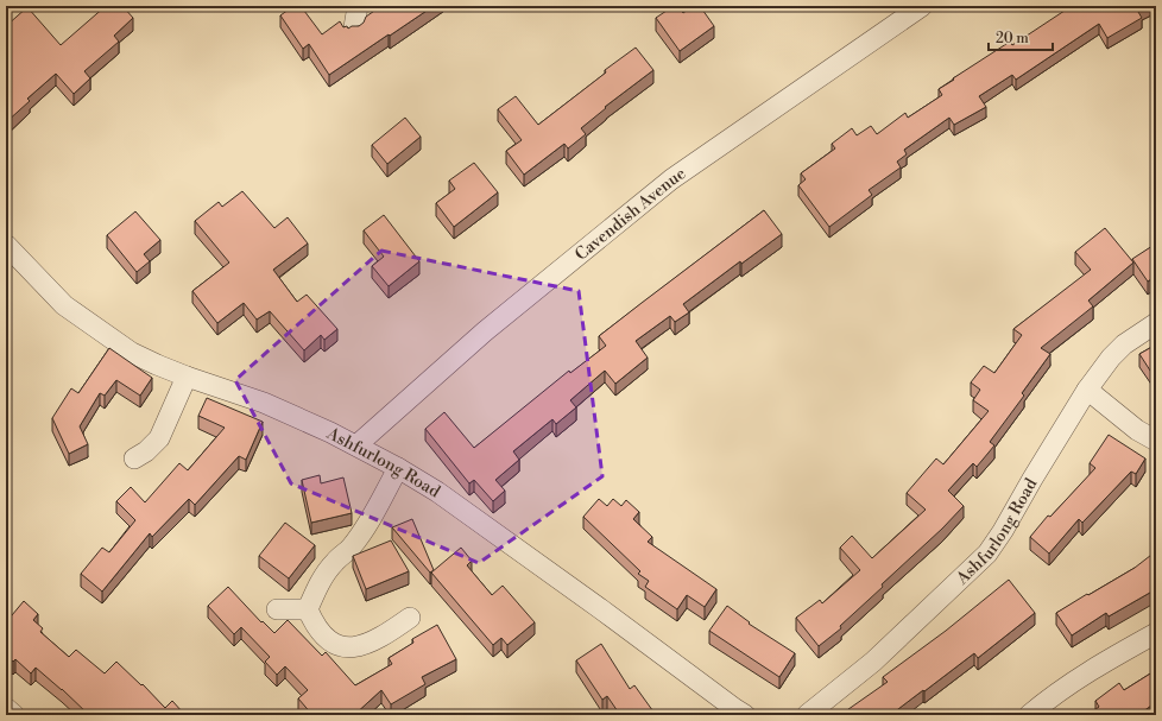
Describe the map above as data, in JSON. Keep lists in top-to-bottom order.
{
  "streets": {
    "street": ["Cavendish Avenue", "Ashfurlong Road"]
  },
  "crossings": [
    ["Cavendish Avenue", "Ashfurlong Road"]
  ],
  "scale_bar": "20 m"
}
